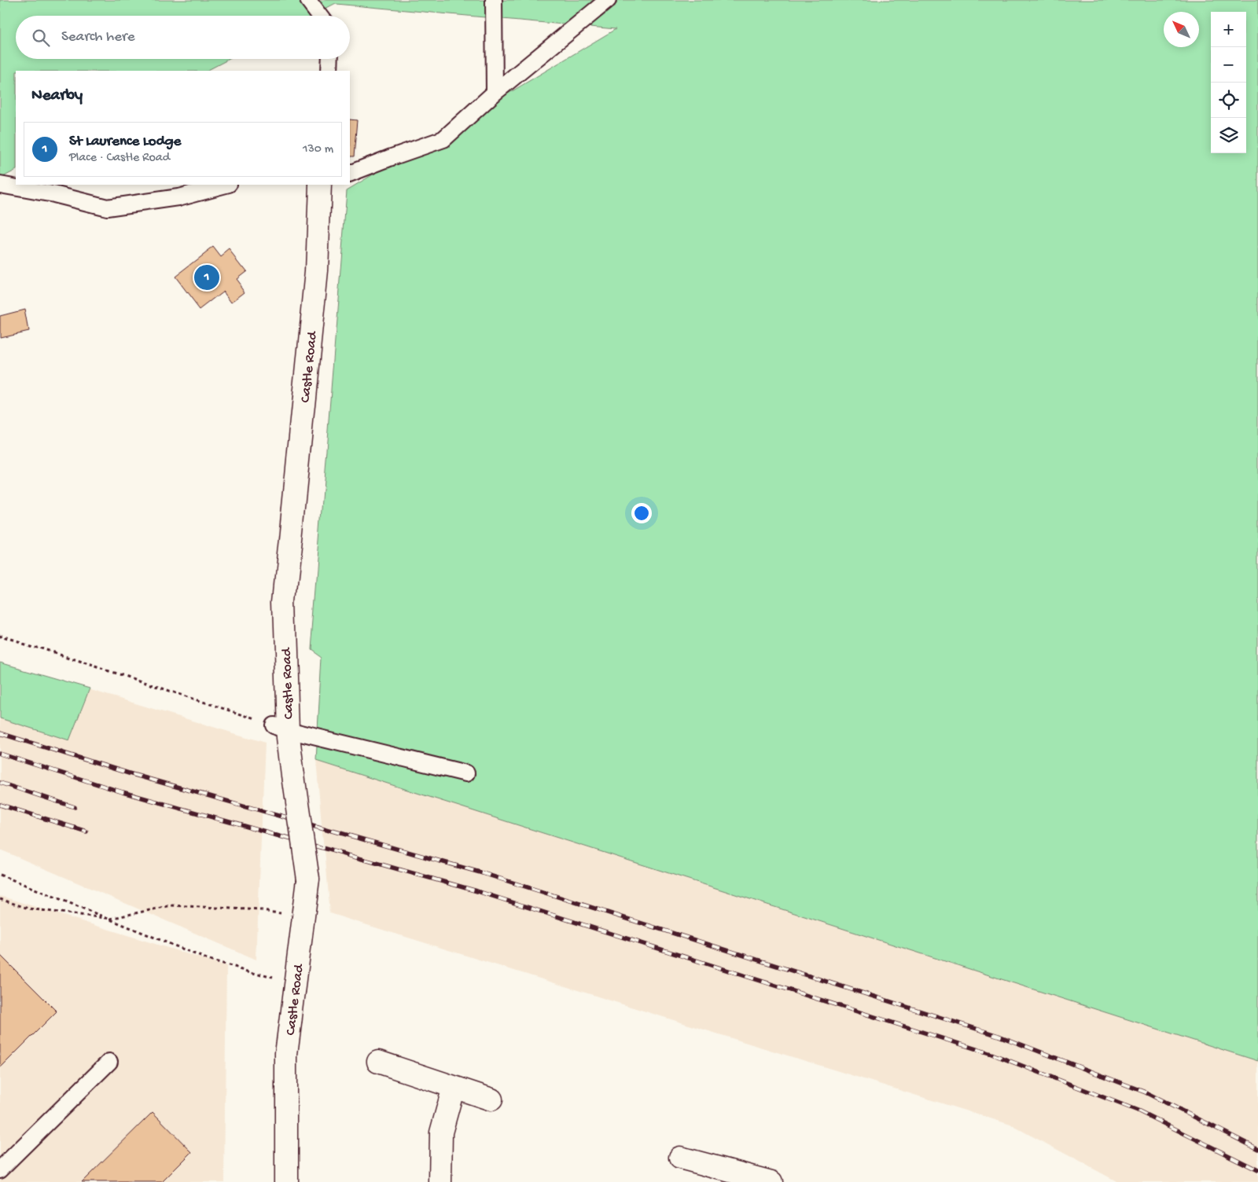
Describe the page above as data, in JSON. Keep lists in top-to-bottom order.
{
  "streets": {
    "street": ["Castle Road"]
  },
  "north": "top left",
  "page": {
    "map_buttons": ["+", "−"],
    "search": "Search here",
    "heading": "Nearby",
    "list": [
      {
        "mark": "1",
        "name": "St Laurence Lodge",
        "note": "Place · Castle Road",
        "value": "130 m"
      }
    ],
    "pins": "1"
  }
}
